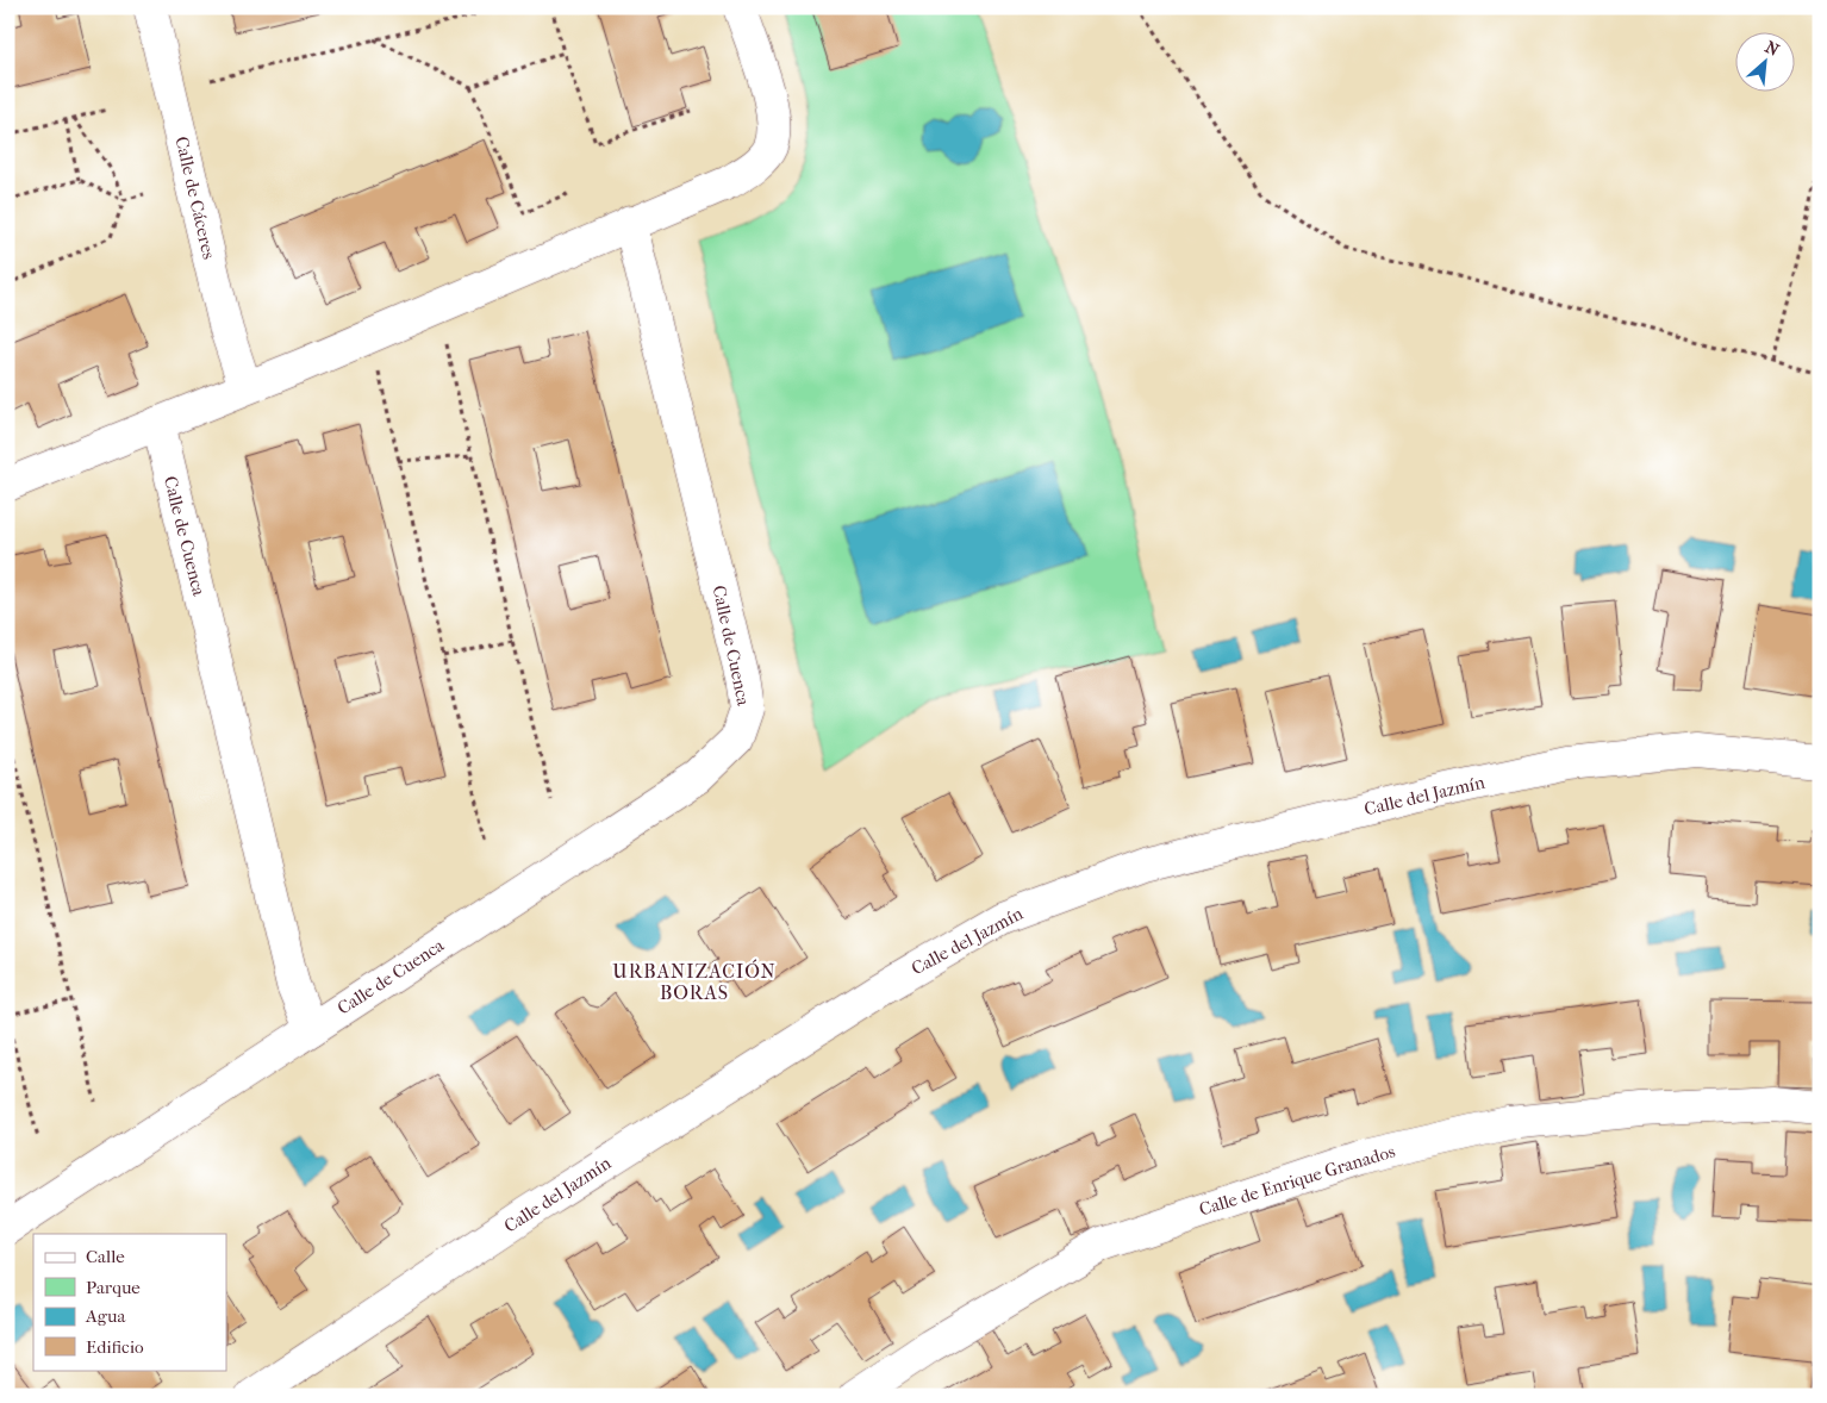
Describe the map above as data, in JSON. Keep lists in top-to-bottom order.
{
  "streets": {
    "street": [
      "Calle de Cáceres",
      "Calle de Cuenca",
      "Calle del Jazmín",
      "Calle de Enrique Granados"
    ]
  },
  "districts": ["URBANIZACIÓN BORAS"],
  "legend": [
    "Calle",
    "Parque",
    "Agua",
    "Edificio"
  ],
  "north": "top right"
}
